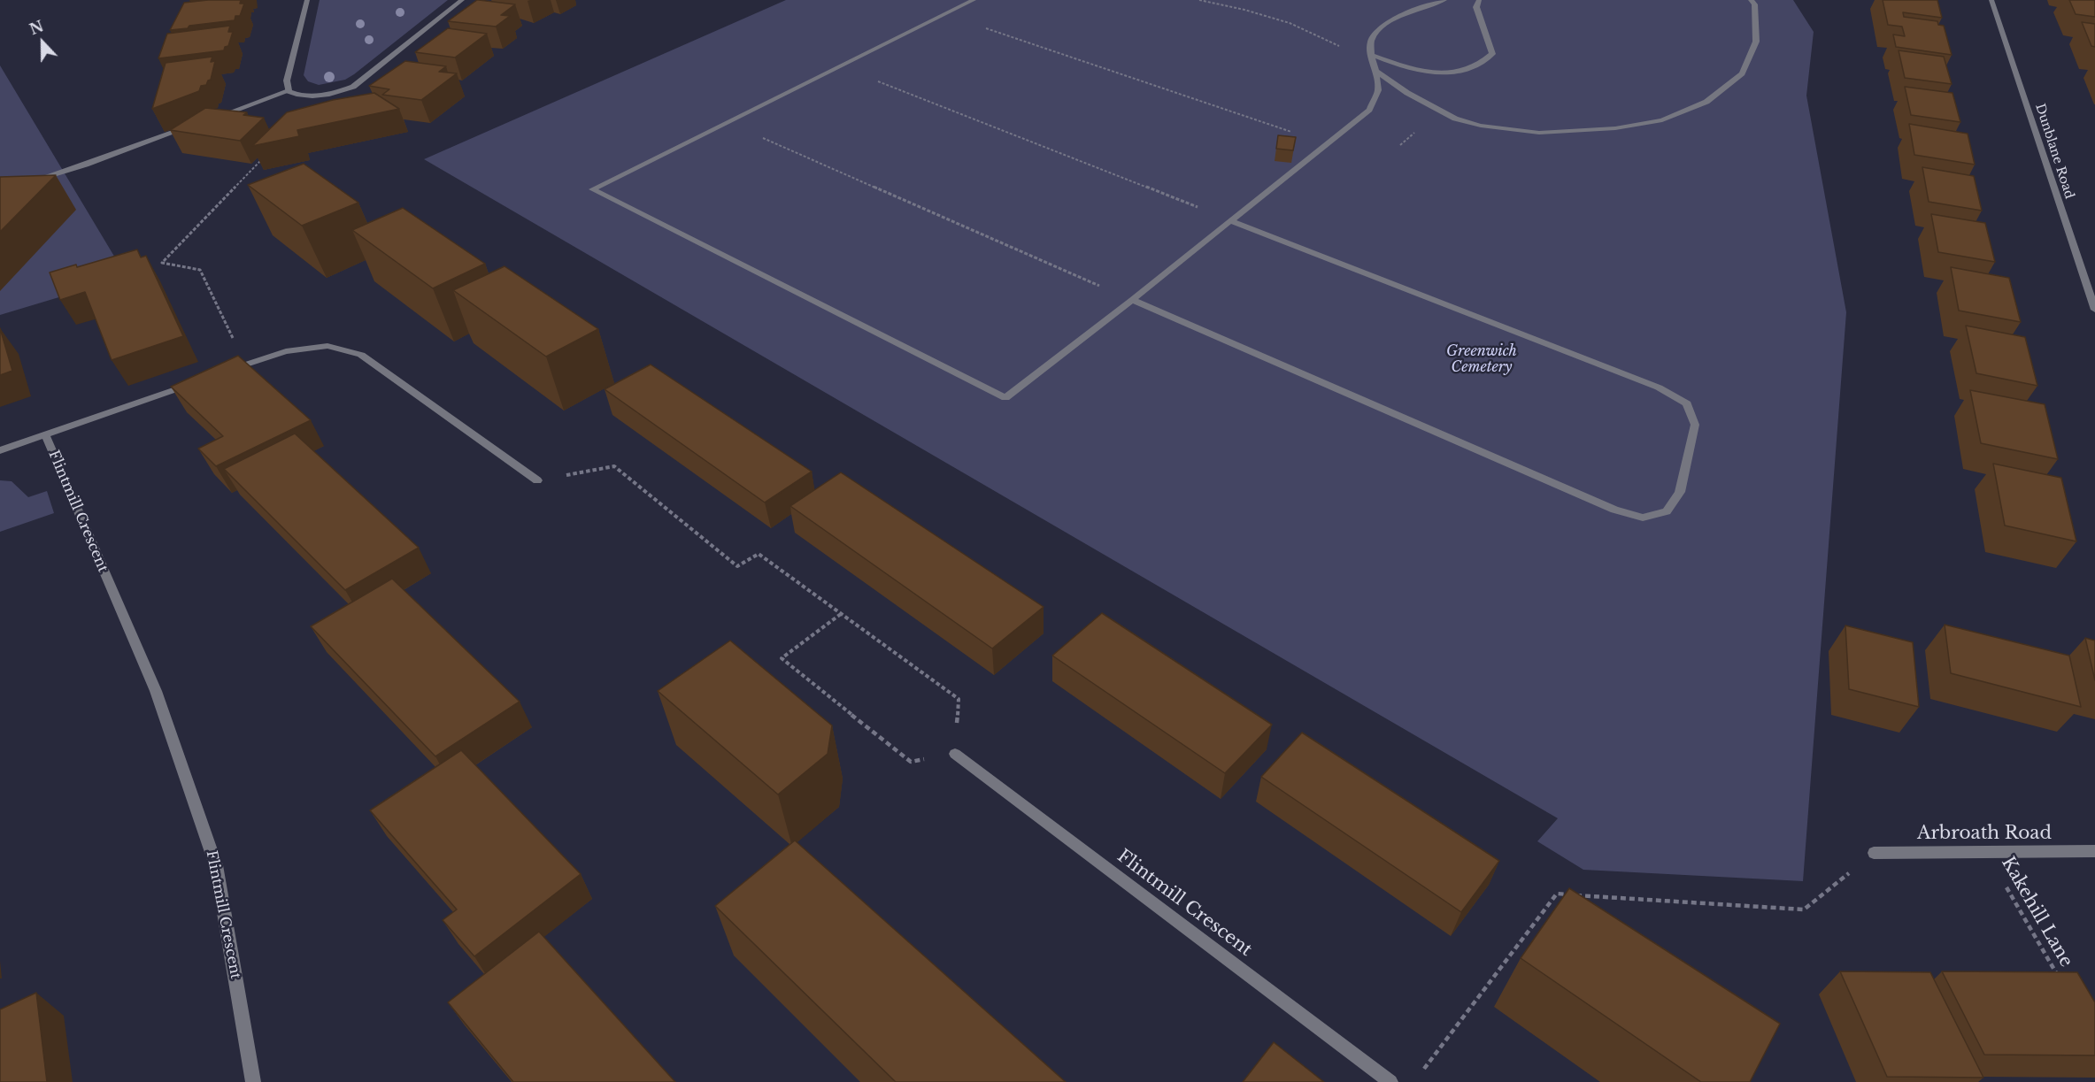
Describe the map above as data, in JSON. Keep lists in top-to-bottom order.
{
  "streets": {
    "street": ["Dunblane Road", "Flintmill Crescent", "Arbroath Road"],
    "path": ["Kakehill Lane"]
  },
  "crossings": [
    ["Arbroath Road", "Kakehill Lane"]
  ],
  "parks": ["Greenwich Cemetery"],
  "north": "top"
}
